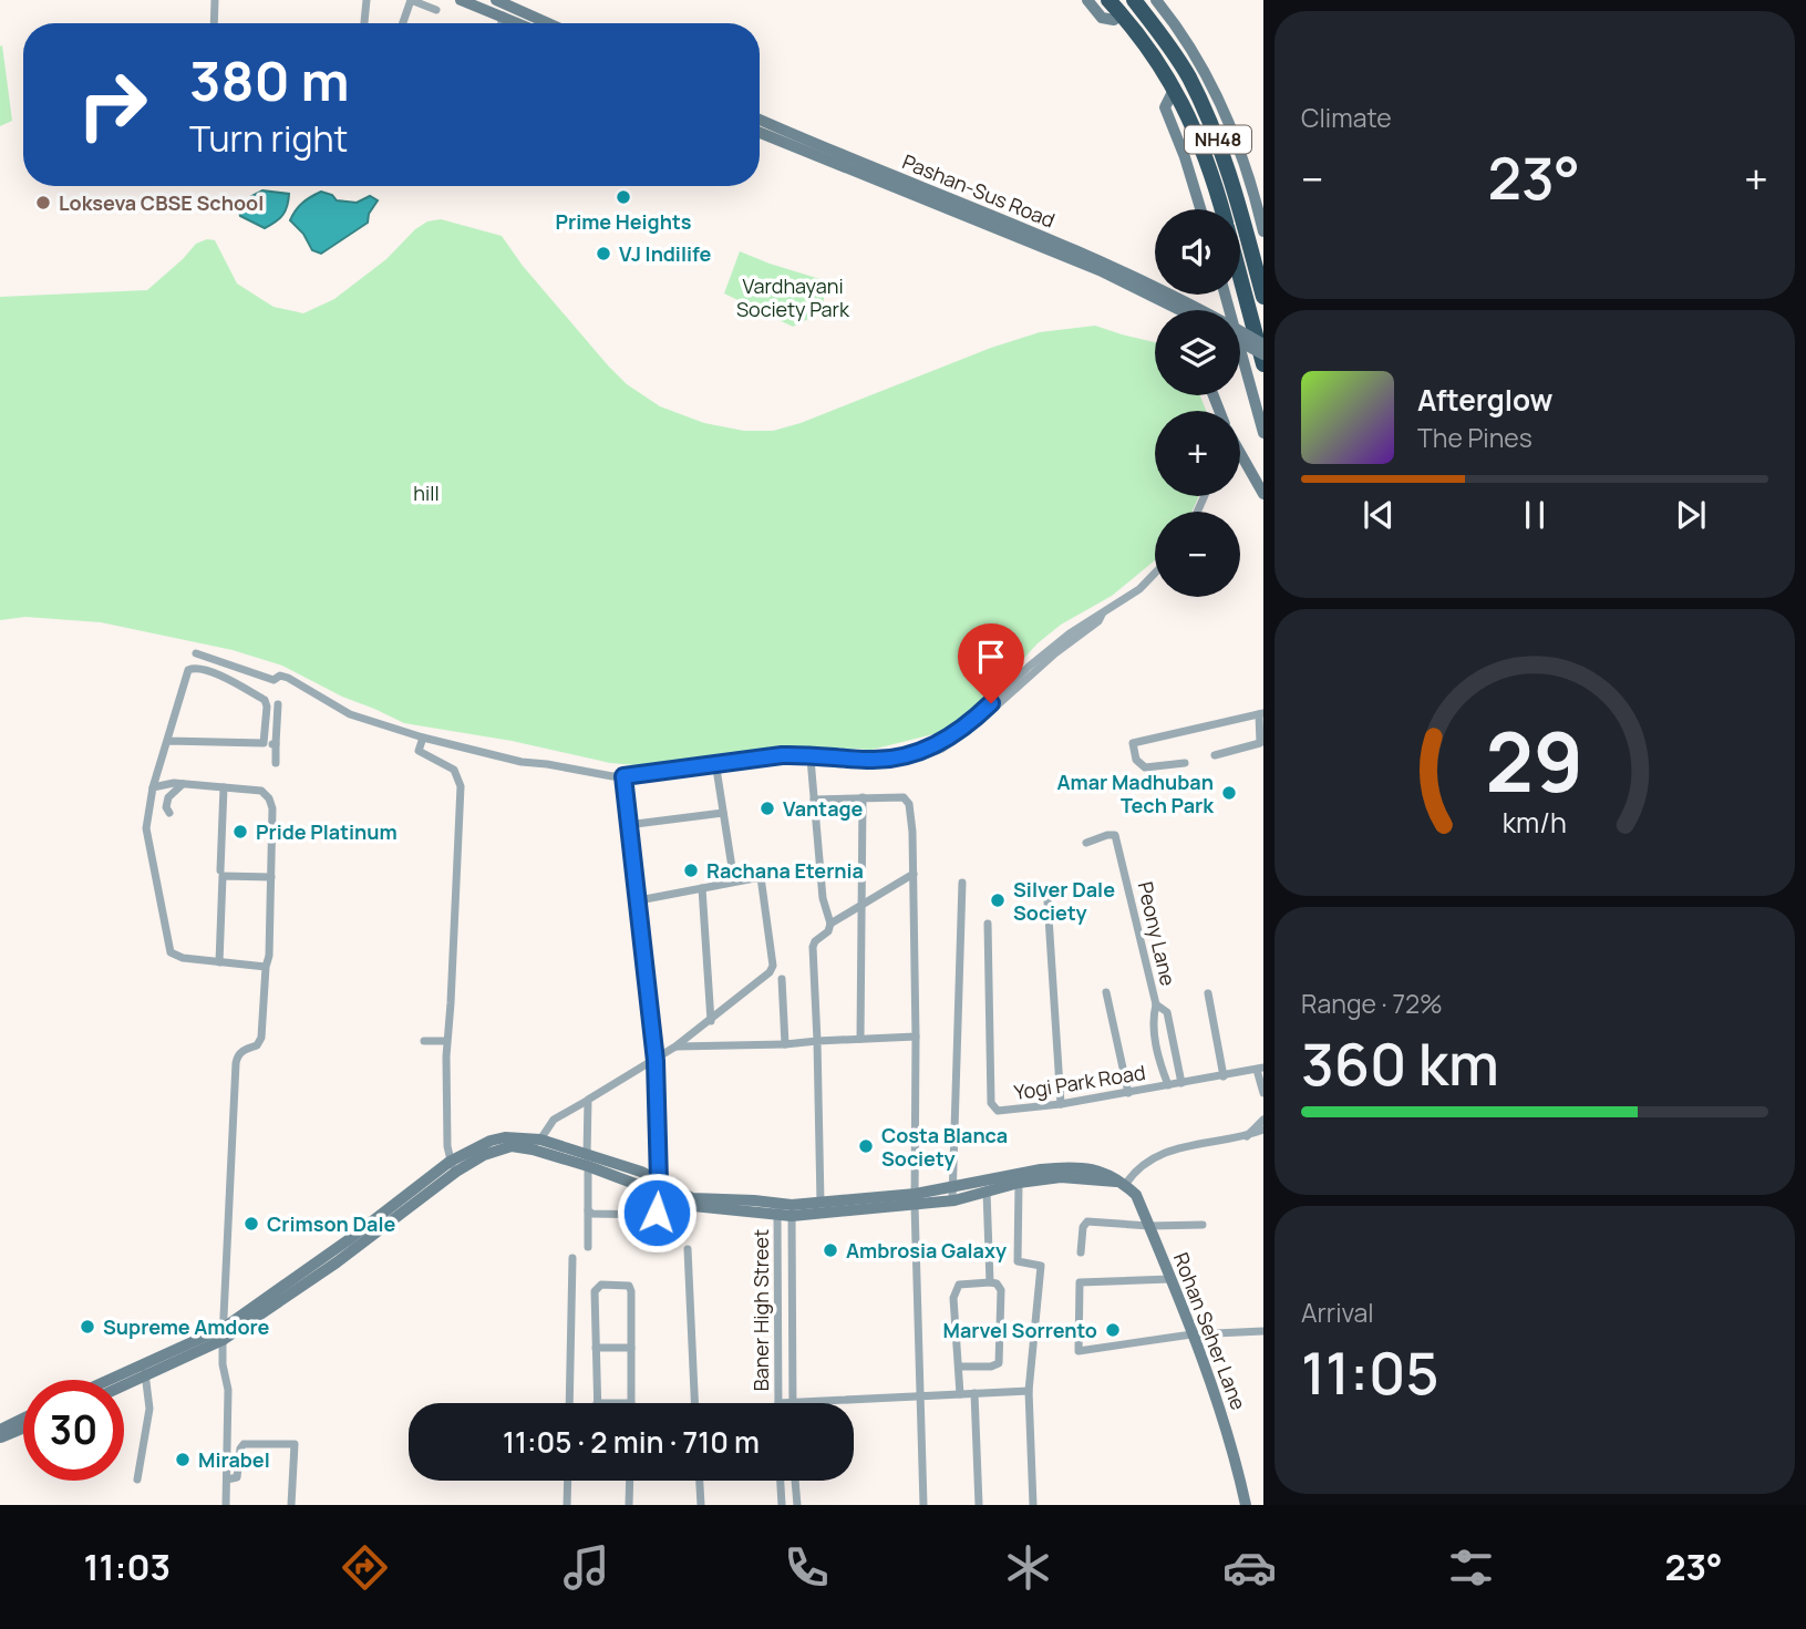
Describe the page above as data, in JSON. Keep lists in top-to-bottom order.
{
  "streets": {
    "highway": ["NH48"],
    "street": [
      "Pashan-Sus Road",
      "Peony Lane",
      "Yogi Park Road",
      "Baner High Street",
      "Rohan Seher Lane"
    ]
  },
  "crossings": [
    ["Peony Lane", "Yogi Park Road"]
  ],
  "parks": ["Vardhayani Society Park", "hill"],
  "places": [
    "Prime Heights",
    "Lokseva CBSE School",
    "VJ Indilife",
    "Amar Madhuban Tech Park",
    "Vantage",
    "Pride Platinum",
    "Rachana Eternia",
    "Silver Dale Society",
    "Costa Blanca Society",
    "Crimson Dale",
    "Ambrosia Galaxy",
    "Supreme Amdore",
    "Marvel Sorrento",
    "Mirabel"
  ],
  "page": {
    "tile": [
      "Climate",
      ["Range · 72%", "360 km"],
      ["Arrival", "11:05"]
    ],
    "turn": ["380 m", "Turn right"],
    "heat": ["−", "23°", "+"],
    "map_buttons": ["+", "−"],
    "song": ["Afterglow", "The Pines"],
    "limit": "30",
    "trip": "11:05 · 2 min · 710 m",
    "tabs": ["11:03", "23°"],
    "gauge": ["29", "km/h"]
  }
}
